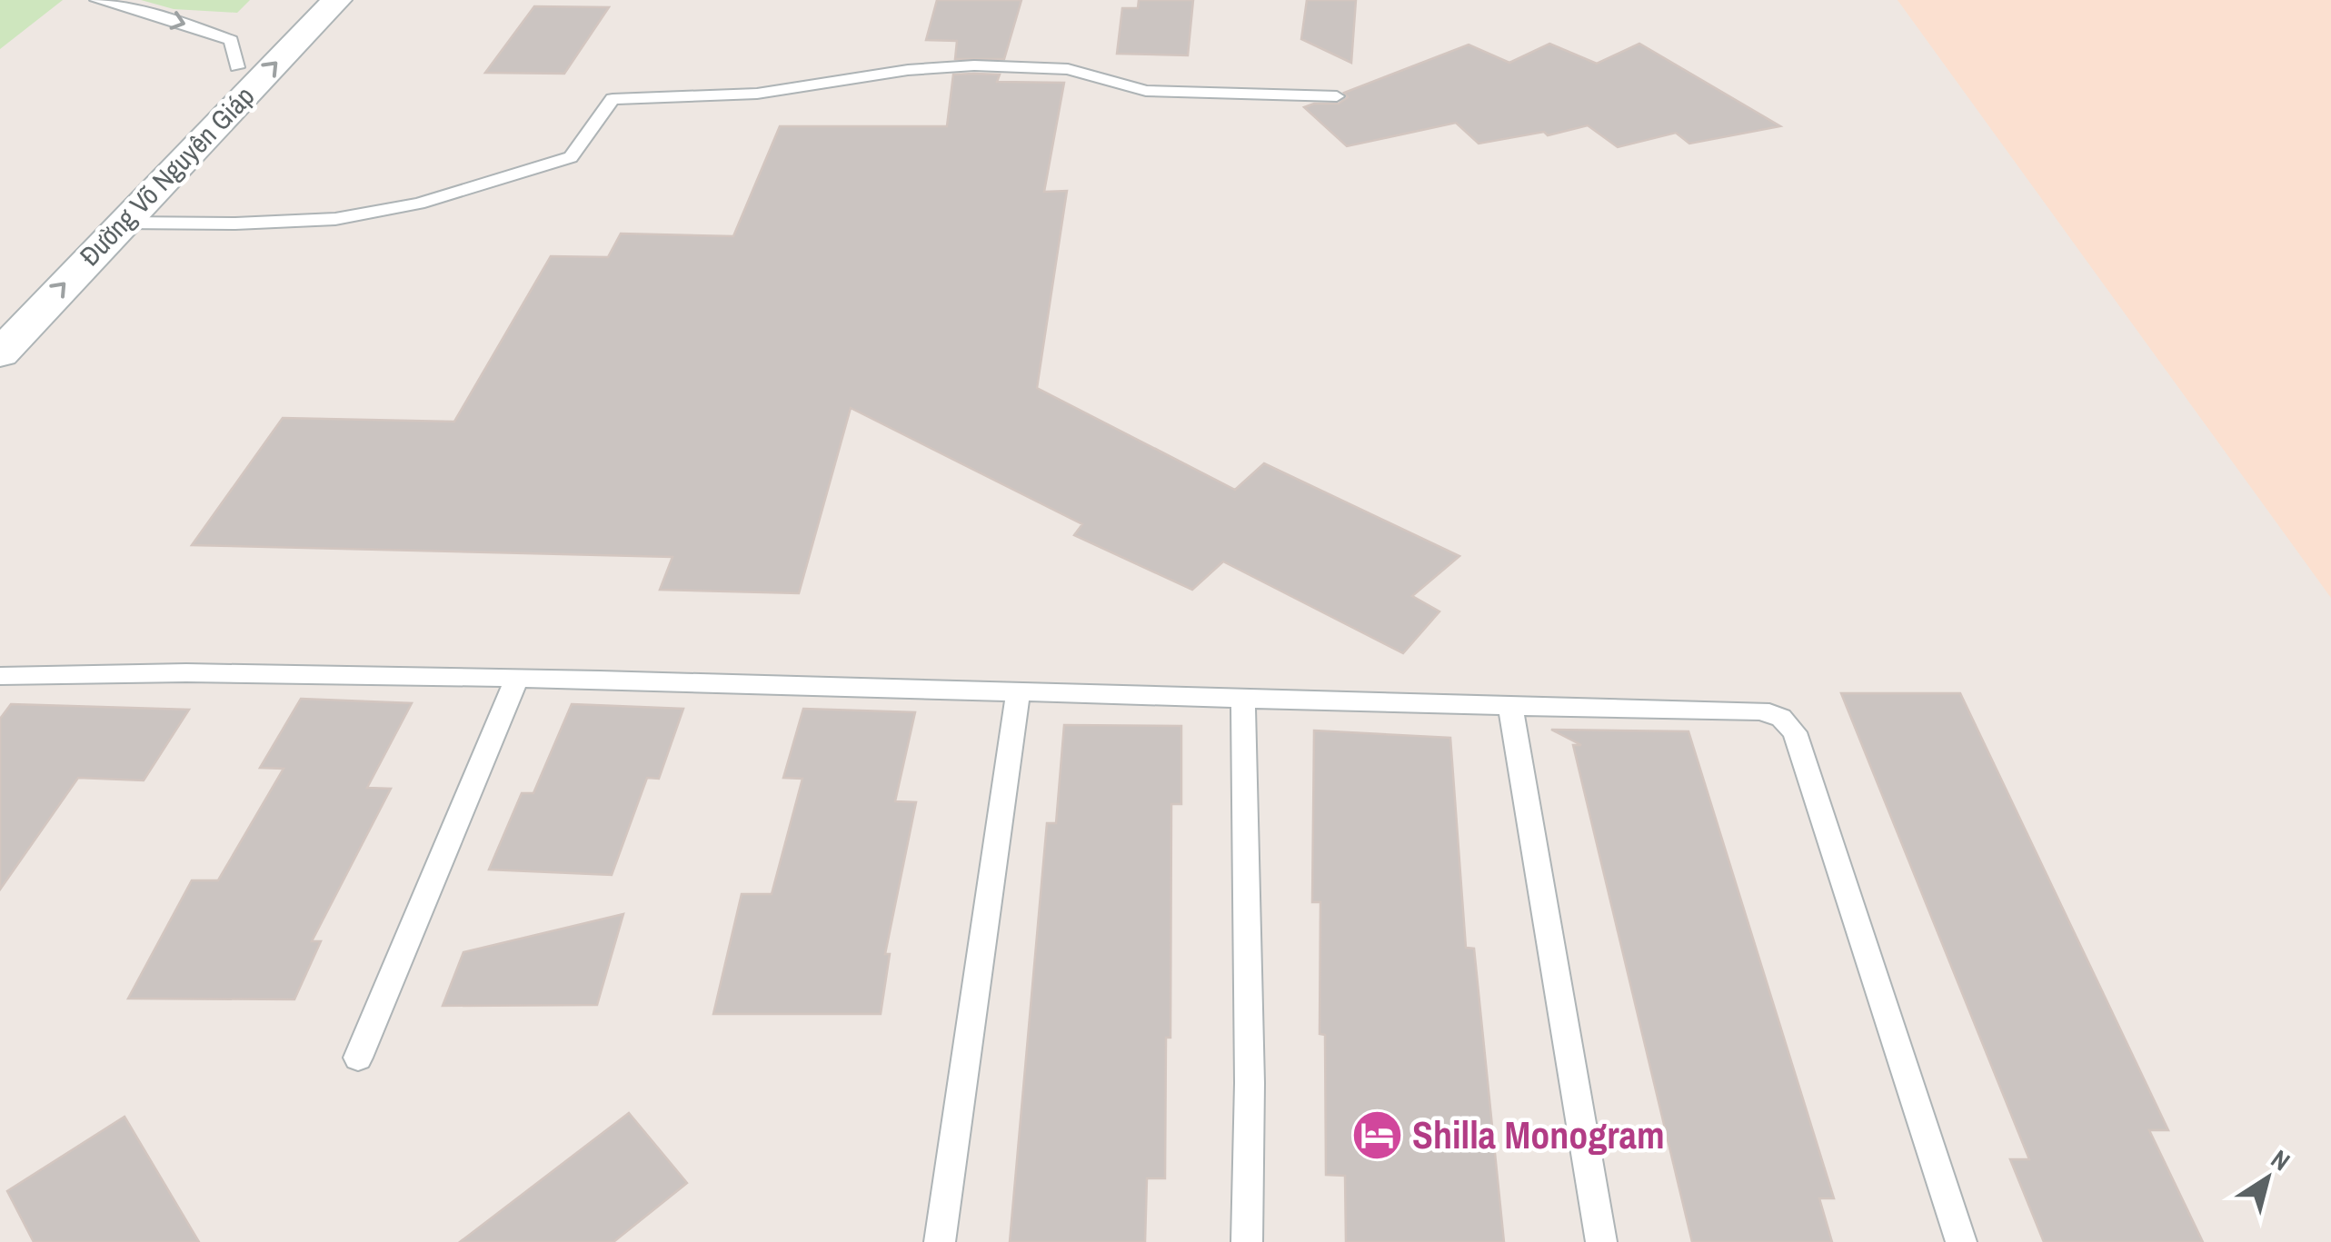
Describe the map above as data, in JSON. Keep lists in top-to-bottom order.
{
  "streets": {
    "main road": ["Đường Võ Nguyên Giáp"]
  },
  "places": {
    "hotel": ["Shilla Monogram"]
  },
  "north": "top right"
}
